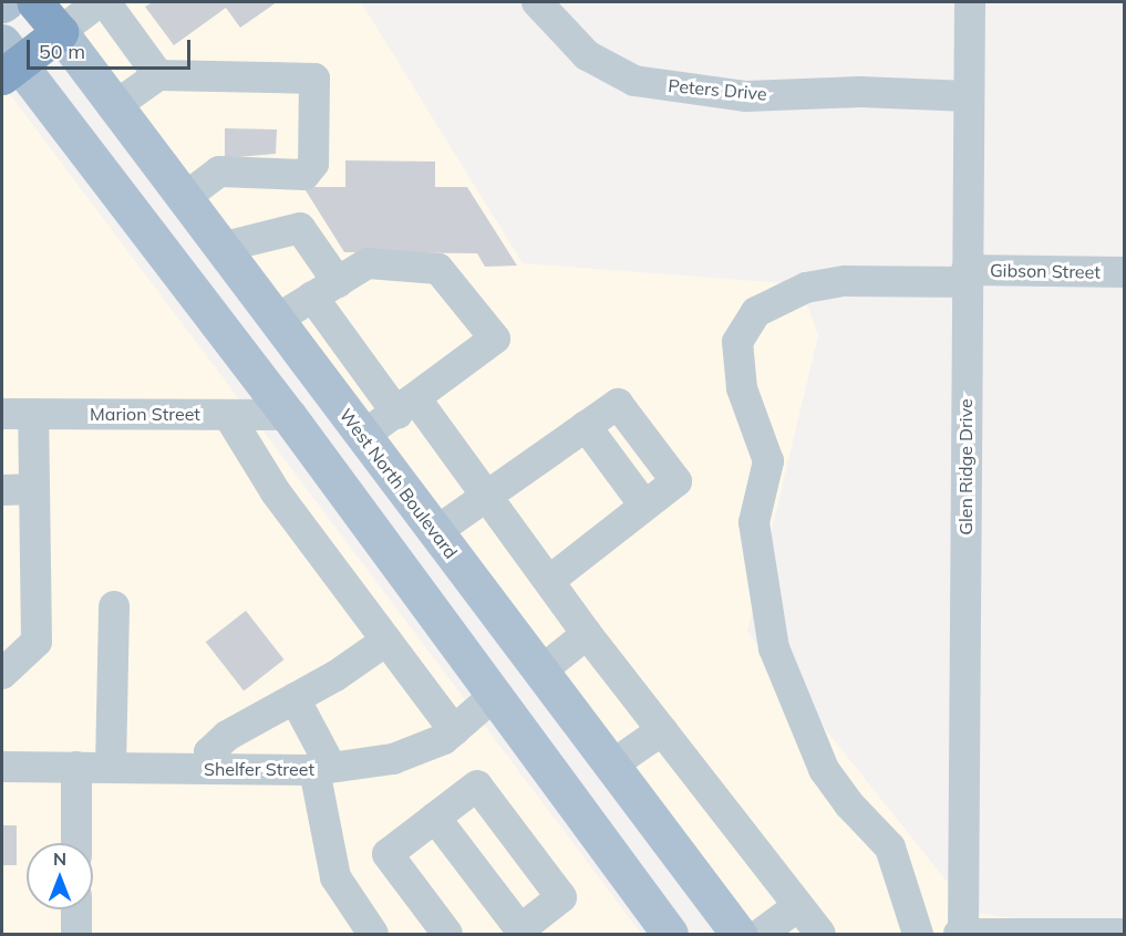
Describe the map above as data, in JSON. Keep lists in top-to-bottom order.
{
  "streets": {
    "main road": ["West North Boulevard"],
    "street": [
      "Peters Drive",
      "Gibson Street",
      "Marion Street",
      "Glen Ridge Drive",
      "Shelfer Street"
    ]
  },
  "crossings": [
    ["Peters Drive", "Glen Ridge Drive"],
    ["Gibson Street", "Glen Ridge Drive"]
  ],
  "scale_bar": "50 m",
  "north": "top"
}
